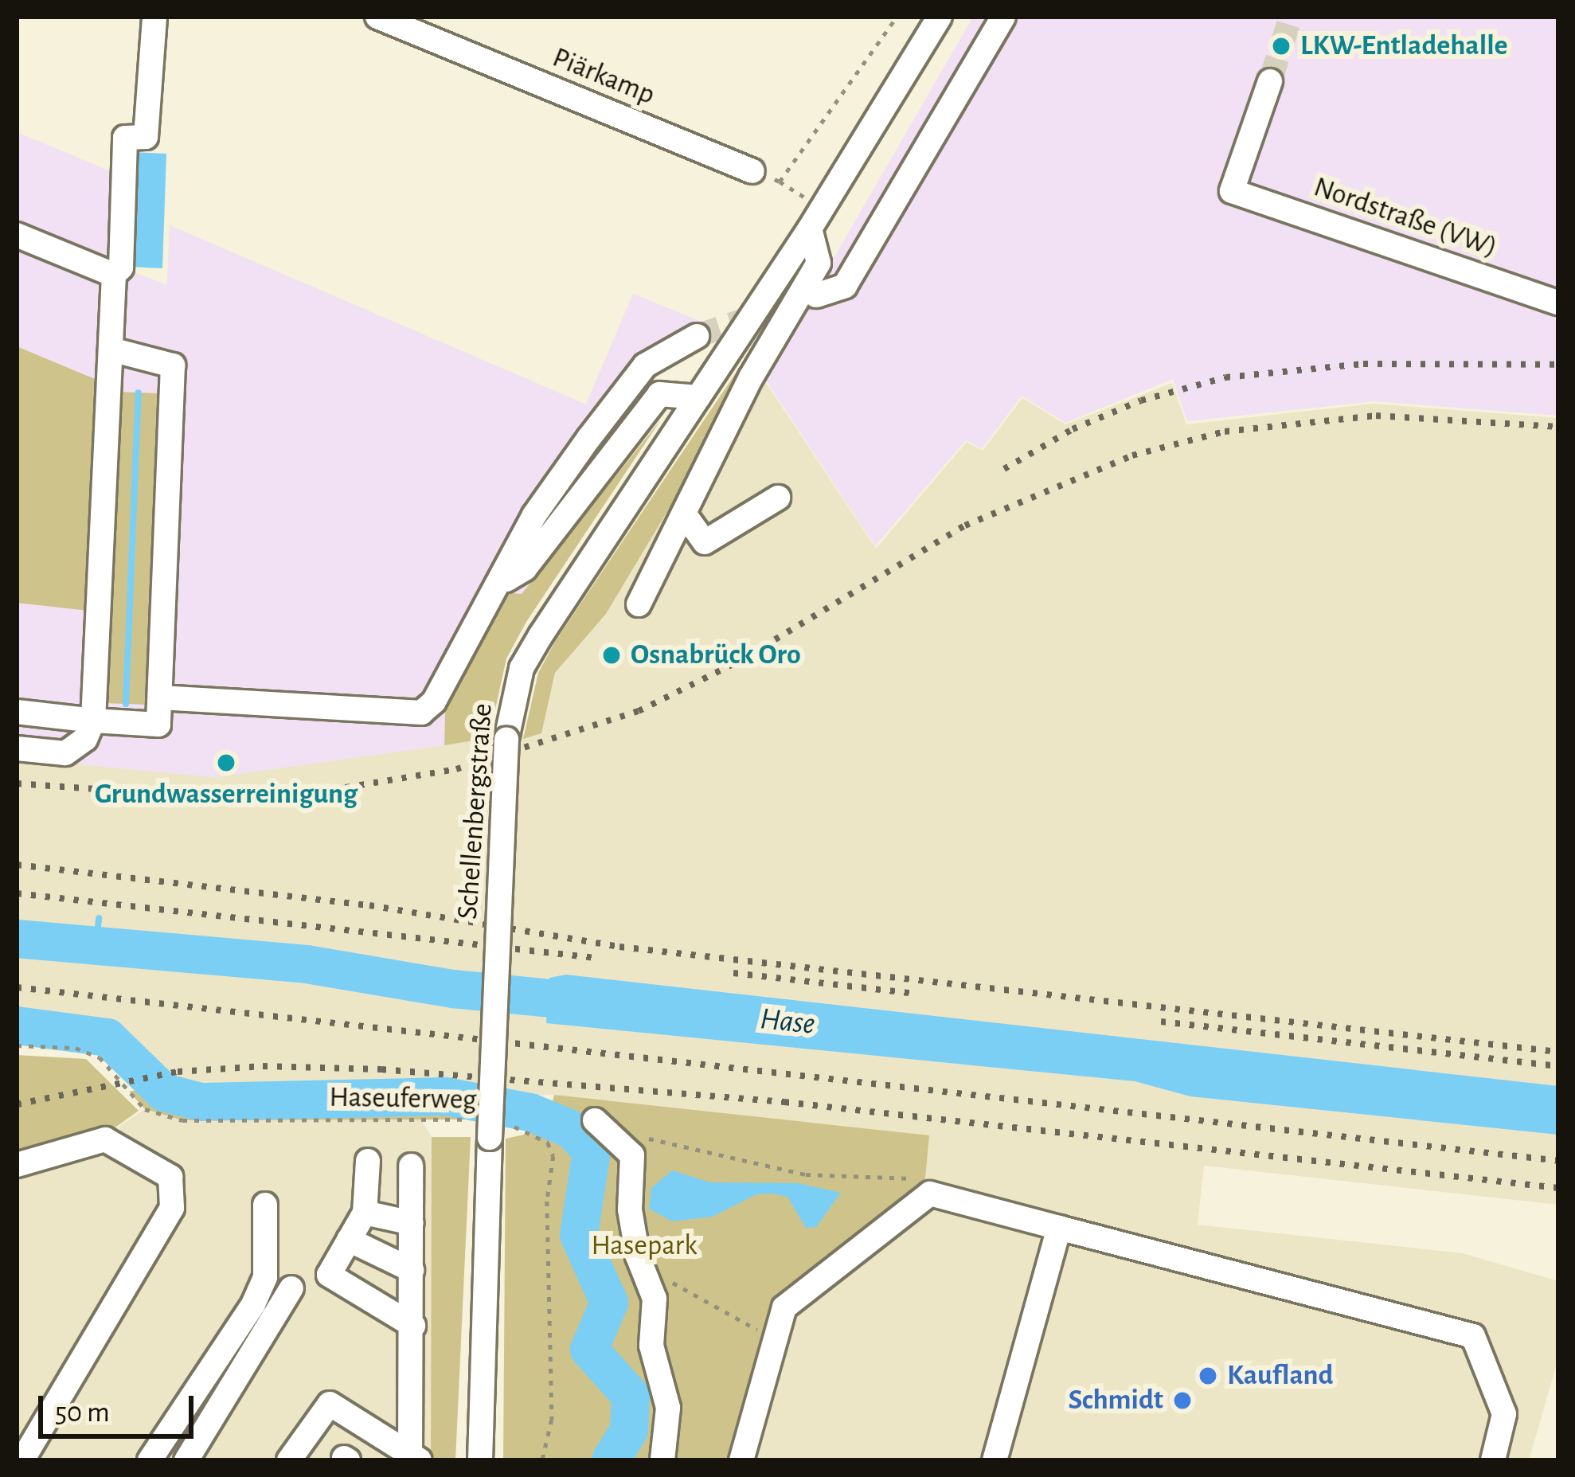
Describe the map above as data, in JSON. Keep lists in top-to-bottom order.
{
  "streets": {
    "street": ["Piärkamp", "Nordstraße (VW)", "Schellenbergstraße"],
    "path": ["Haseuferweg"]
  },
  "crossings": [
    ["Schellenbergstraße", "Haseuferweg"]
  ],
  "water": ["Hase"],
  "parks": ["Hasepark"],
  "places": [
    "LKW-Entladehalle",
    "Osnabrück Oro",
    "Grundwasserreinigung",
    "Kaufland",
    "Schmidt"
  ],
  "scale_bar": "50 m"
}
